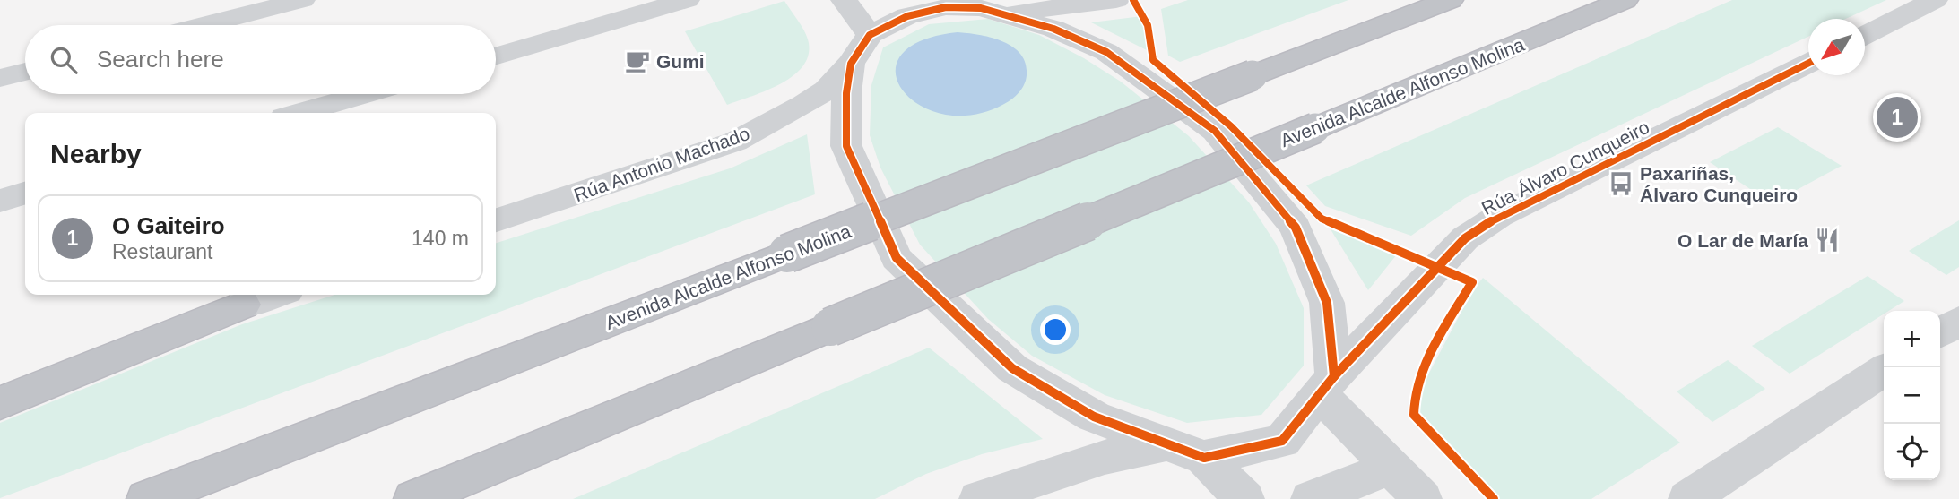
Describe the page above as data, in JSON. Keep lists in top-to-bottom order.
{
  "streets": {
    "highway": ["Avenida Alcalde Alfonso Molina"],
    "street": ["Rúa Antonio Machado", "Rúa Álvaro Cunqueiro"]
  },
  "places": {
    "cafe": ["Gumi"],
    "bus stop": ["Paxariñas, Álvaro Cunqueiro"],
    "restaurant": ["O Lar de María"]
  },
  "north": "bottom left",
  "page": {
    "search": "Search here",
    "pins": "1",
    "heading": "Nearby",
    "list": [
      {
        "mark": "1",
        "name": "O Gaiteiro",
        "note": "Restaurant",
        "value": "140 m"
      }
    ],
    "map_buttons": ["+", "−"]
  }
}
